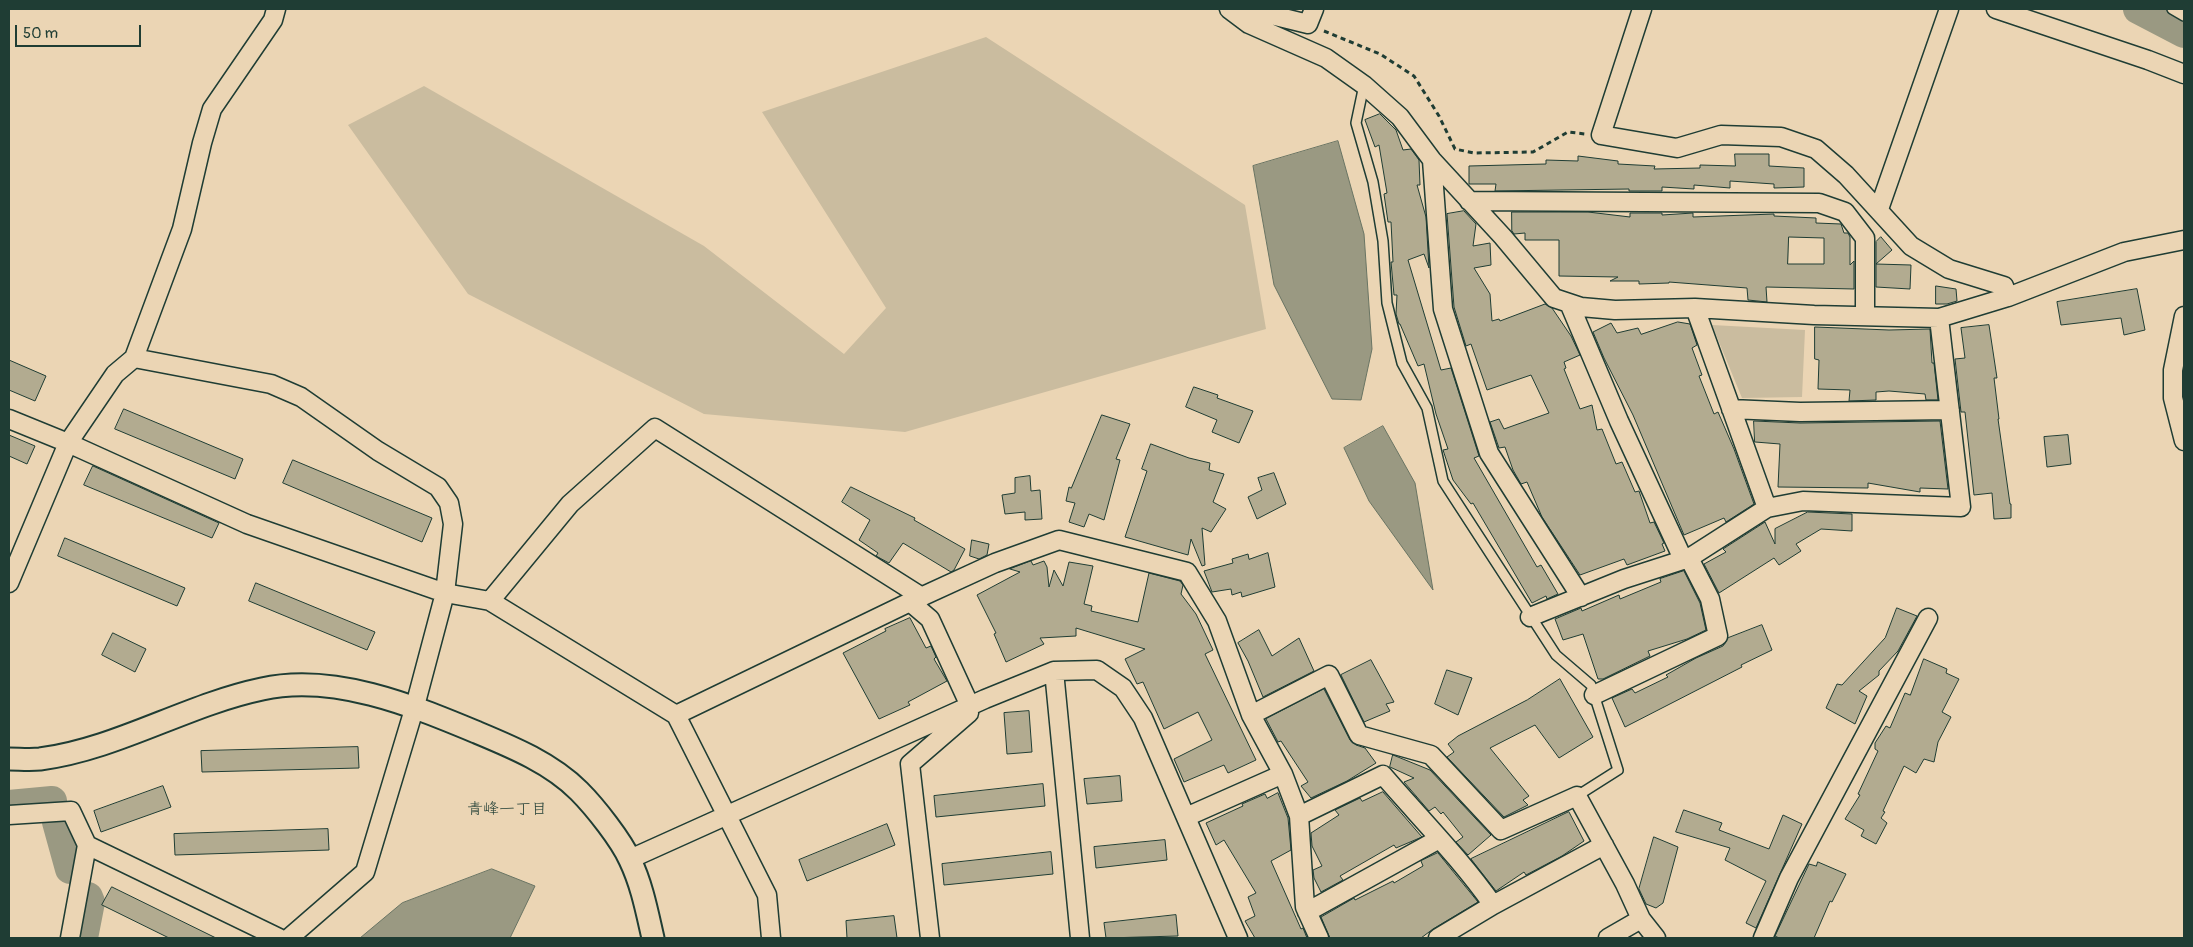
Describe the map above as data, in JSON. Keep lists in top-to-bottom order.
{
  "districts": ["青峰一丁目"],
  "scale_bar": "50 m"
}
